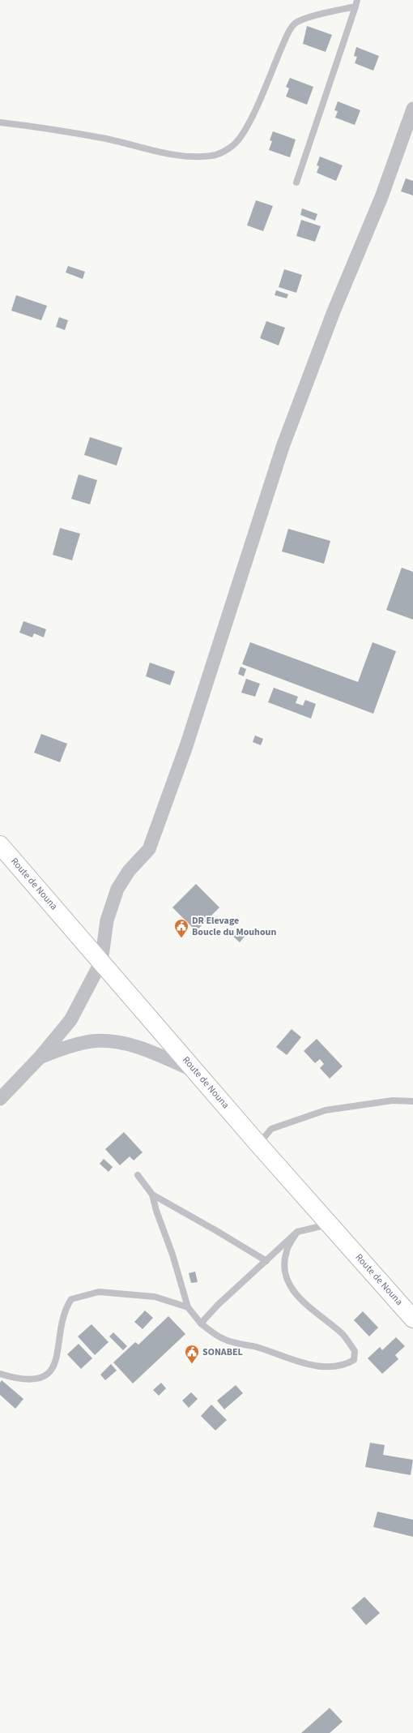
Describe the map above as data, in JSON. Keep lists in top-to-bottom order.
{
  "streets": {
    "main road": ["Route de Nouna"]
  },
  "places": {
    "public building": ["DR Elevage Boucle du Mouhoun", "SONABEL"]
  }
}
